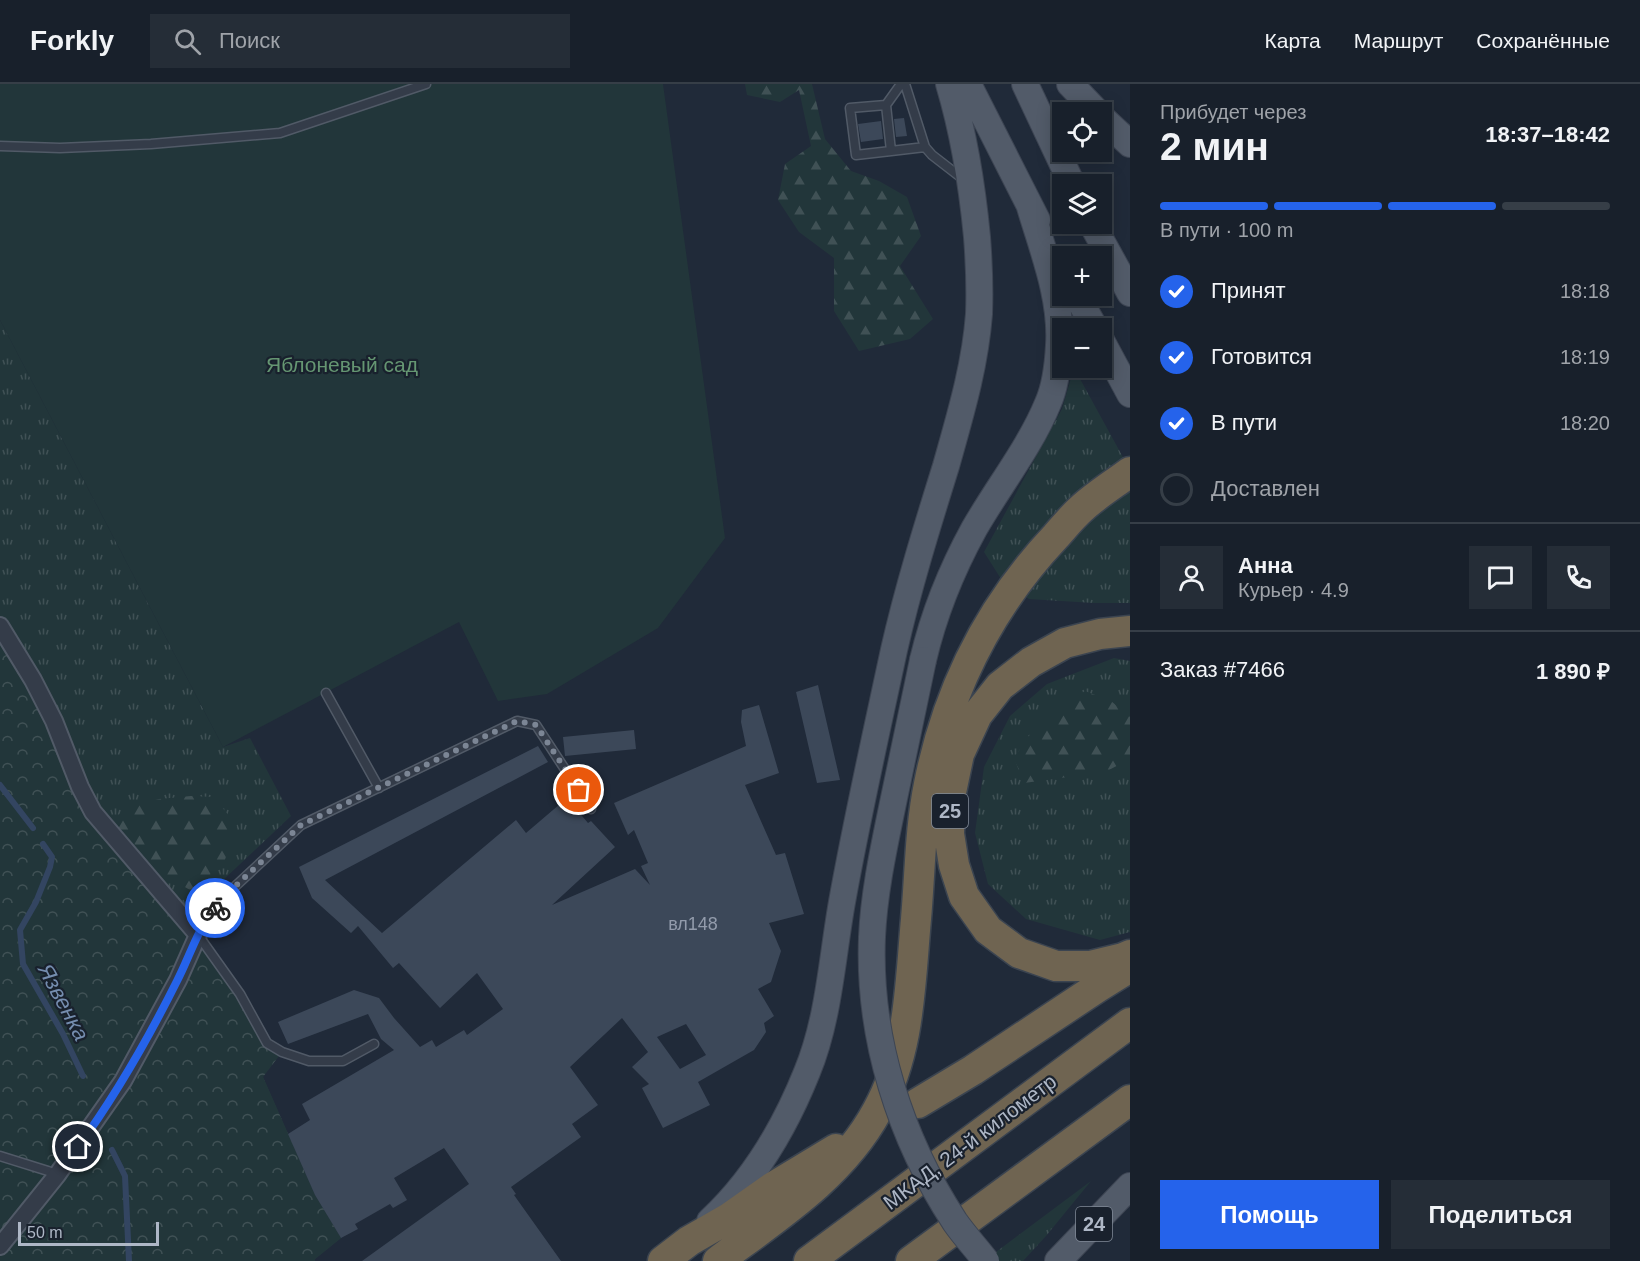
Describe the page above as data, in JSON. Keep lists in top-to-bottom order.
{
  "streets": {
    "highway": ["25", "МКАД, 24-й километр"],
    "main road": ["24"]
  },
  "water": ["Язвенка"],
  "parks": ["Яблоневый сад"],
  "house_numbers": ["вл148"],
  "scale_bar": "50 m",
  "page": {
    "header": "Forkly",
    "search": "Поиск",
    "nav": ["Карта", "Маршрут", "Сохранённые"],
    "heading": ["2 мин", "Прибудет через", "18:37–18:42"],
    "panel": [
      "Анна",
      "Курьер · 4.9",
      "Заказ #7466",
      "1 890 ₽"
    ],
    "map_buttons": ["+", "−"],
    "bar": "В пути · 100 m",
    "list": [
      ["Принят", "18:18"],
      ["Готовится", "18:19"],
      ["В пути", "18:20"],
      "Доставлен"
    ],
    "buttons": ["Помощь", "Поделиться"],
    "scale": "50 m"
  }
}
